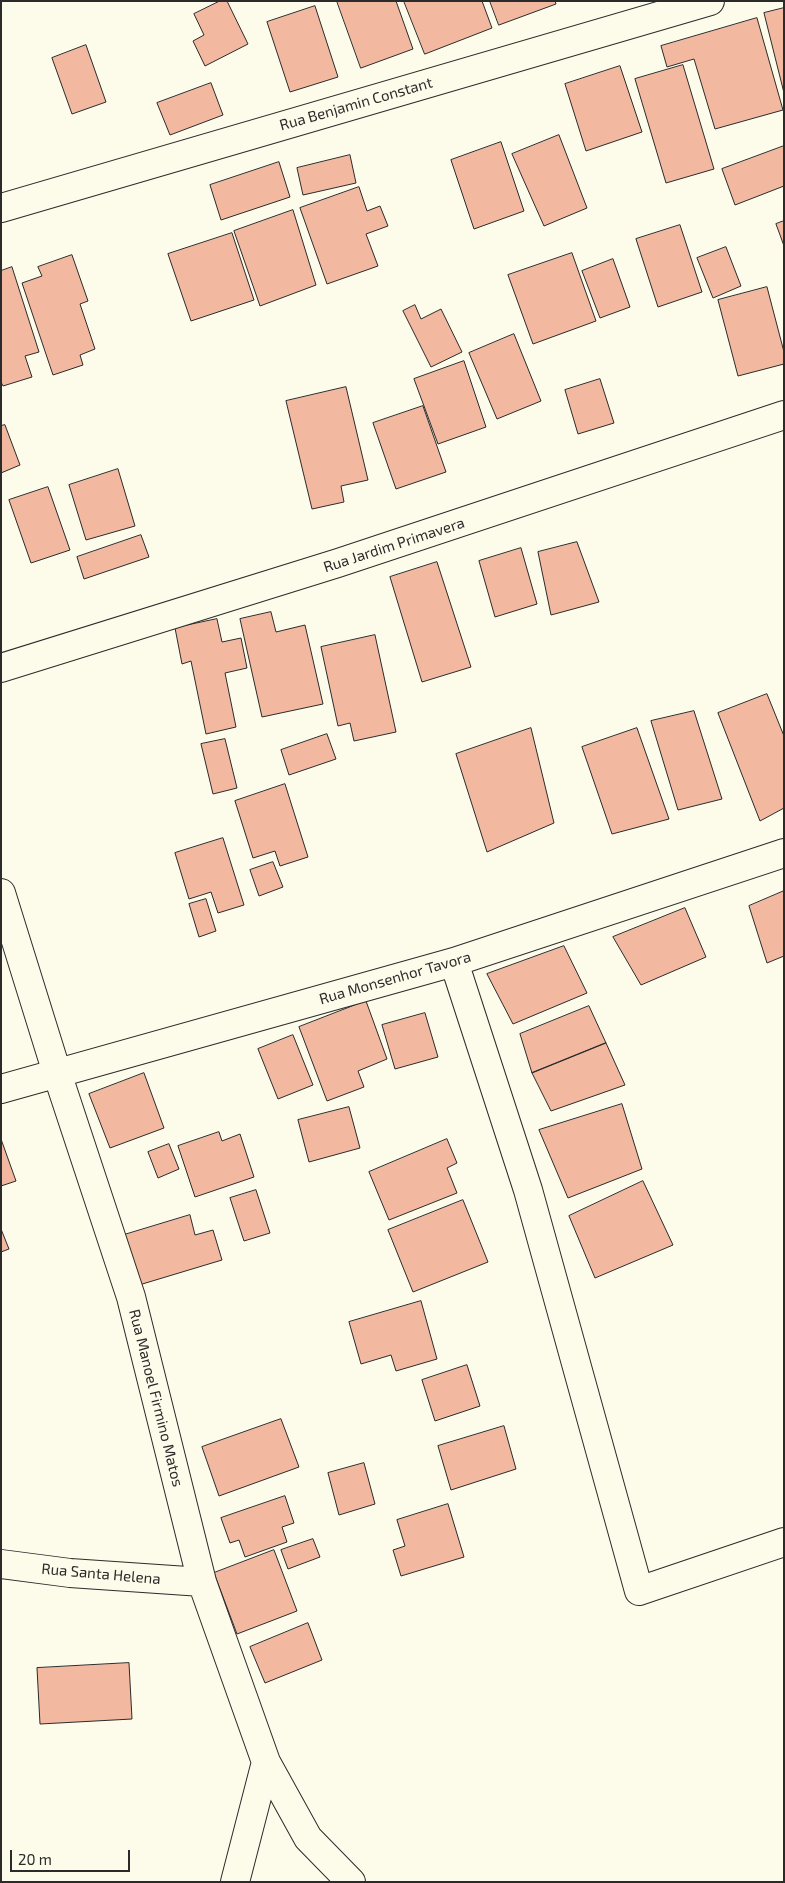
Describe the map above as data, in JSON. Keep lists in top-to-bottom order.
{
  "streets": {
    "street": [
      "Rua Benjamin Constant",
      "Rua Jardim Primavera",
      "Rua Monsenhor Tavora",
      "Rua Manoel Firmino Matos",
      "Rua Santa Helena"
    ]
  },
  "crossings": [
    ["Rua Monsenhor Tavora", "Rua Manoel Firmino Matos"],
    ["Rua Manoel Firmino Matos", "Rua Santa Helena"]
  ],
  "scale_bar": "20 m"
}
